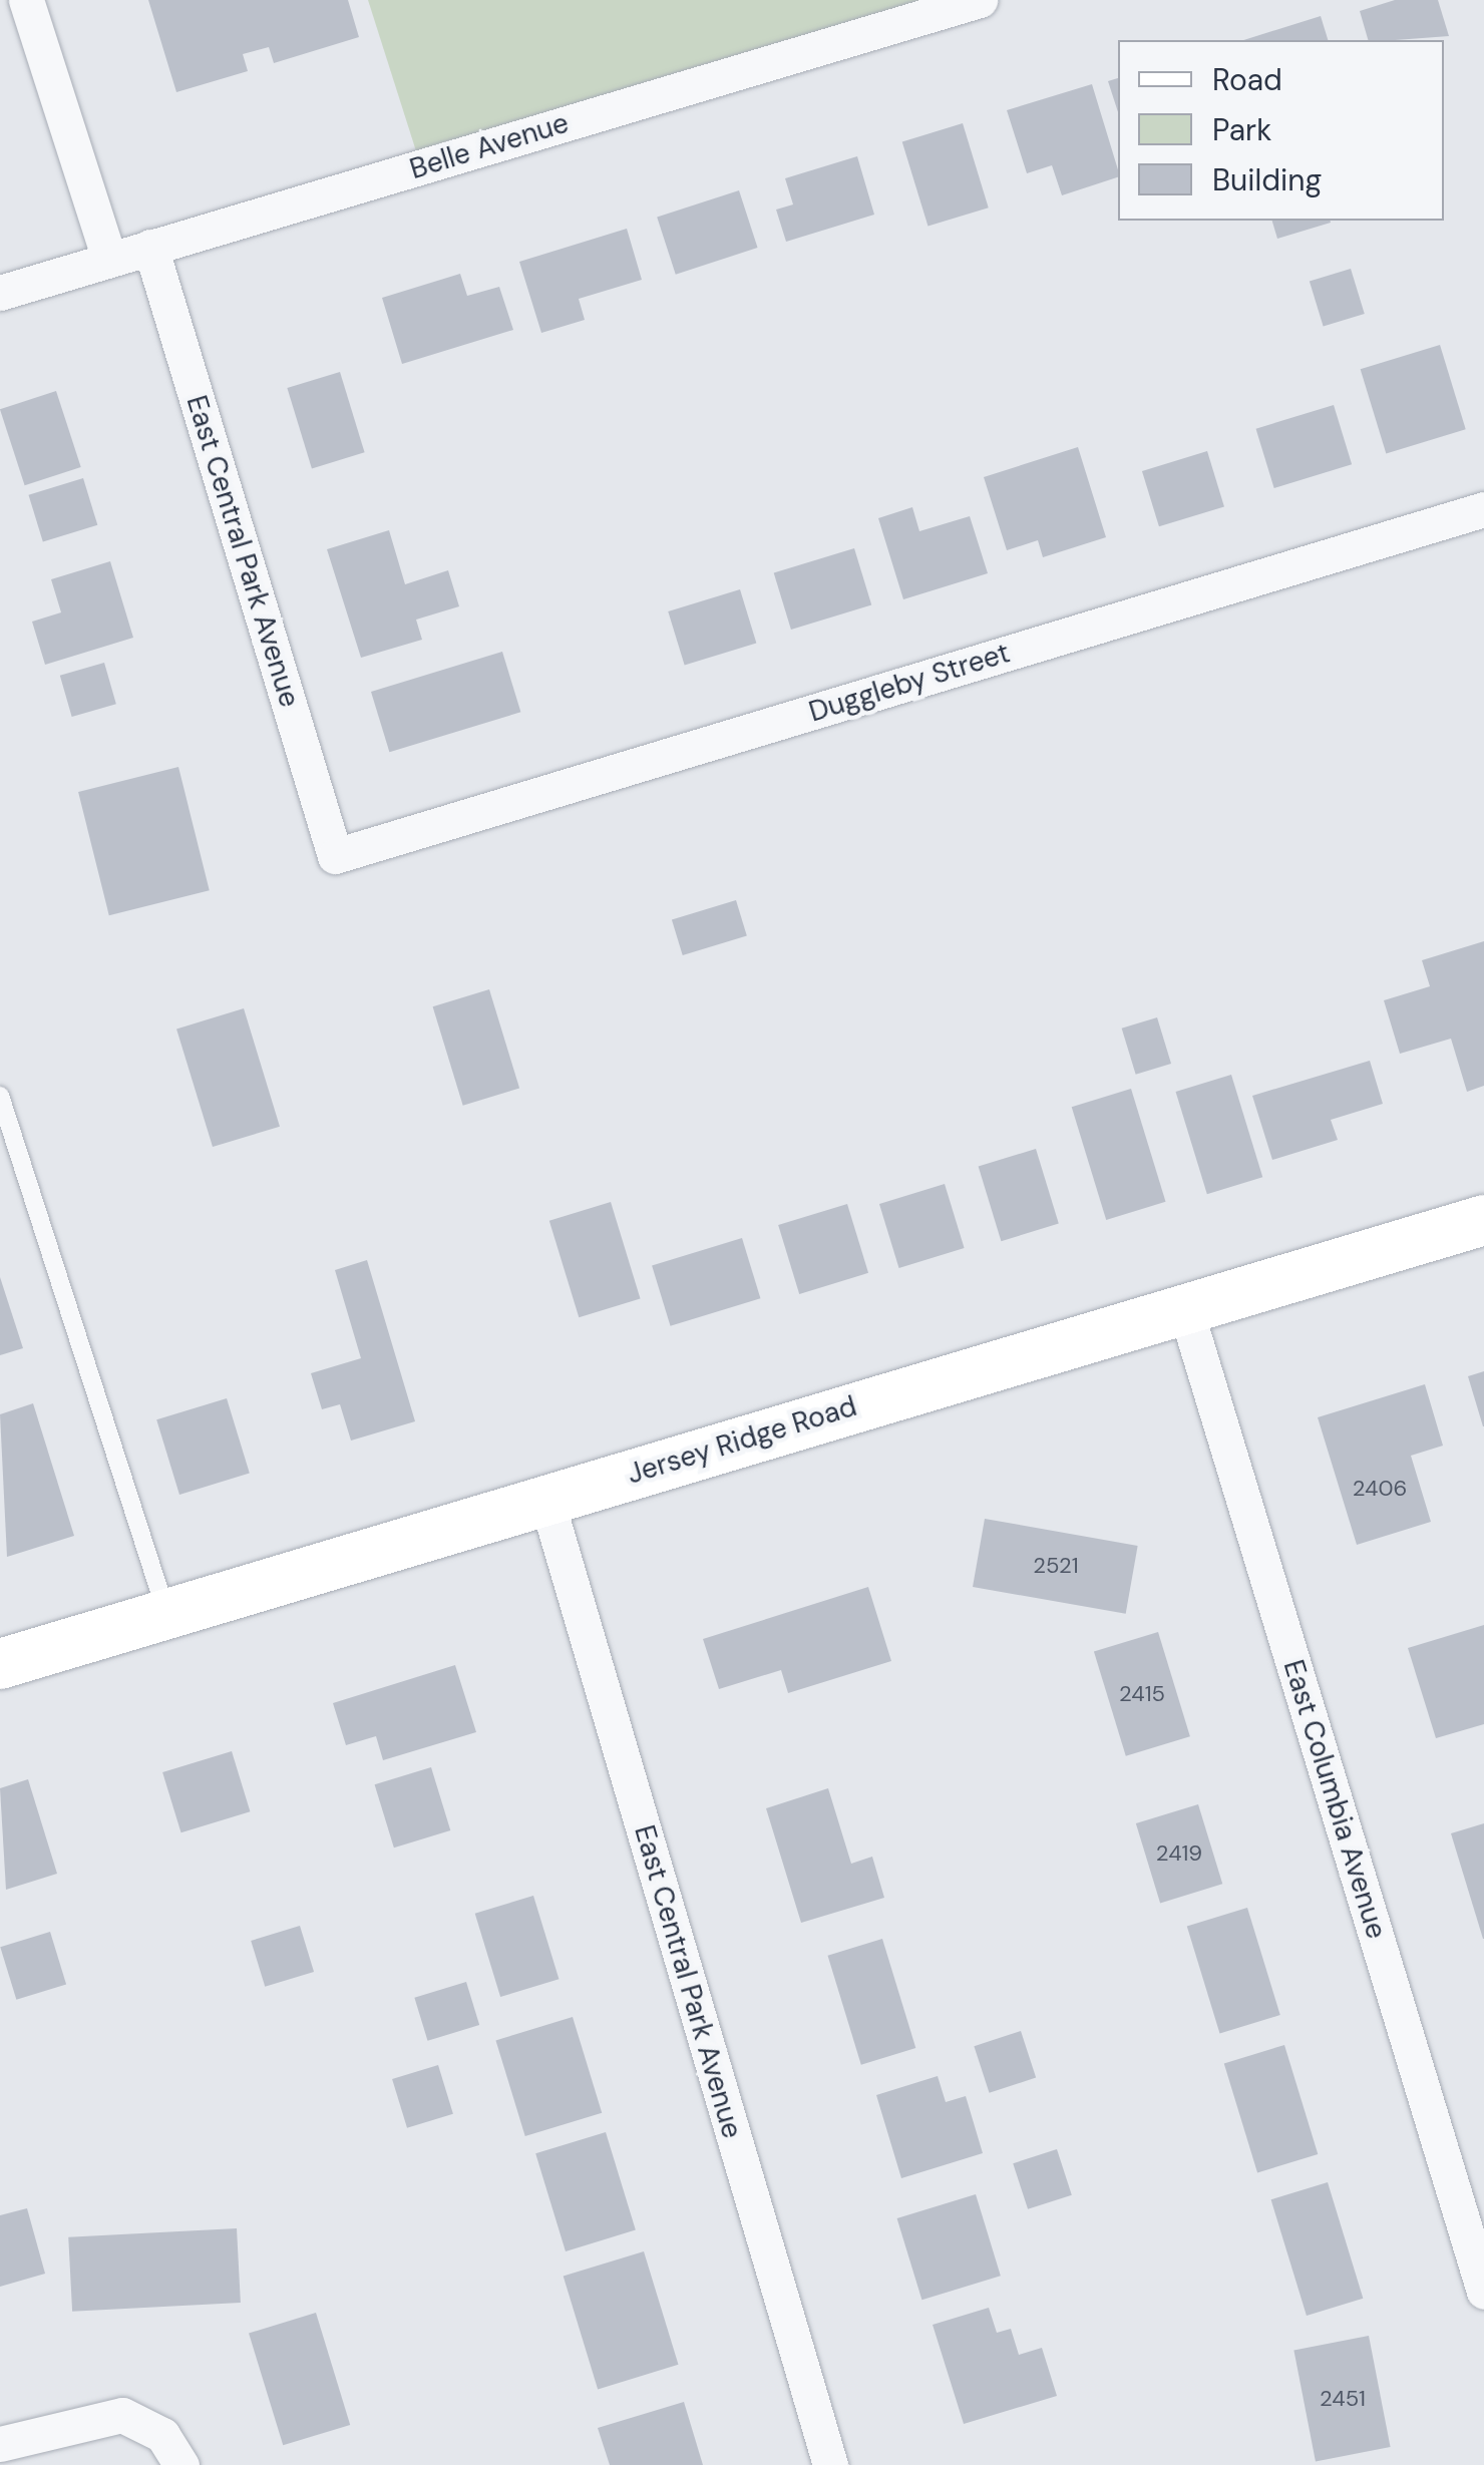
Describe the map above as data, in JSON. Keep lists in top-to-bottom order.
{
  "streets": {
    "street": [
      "Belle Avenue",
      "East Central Park Avenue",
      "Duggleby Street",
      "Jersey Ridge Road",
      "East Columbia Avenue"
    ]
  },
  "crossings": [
    ["Belle Avenue", "East Central Park Avenue"],
    ["East Central Park Avenue", "Duggleby Street"],
    ["East Central Park Avenue", "Jersey Ridge Road"],
    ["Jersey Ridge Road", "East Columbia Avenue"]
  ],
  "house_numbers": [
    "2406",
    "2521",
    "2415",
    "2419",
    "2451"
  ],
  "legend": ["Road", "Park", "Building"]
}
